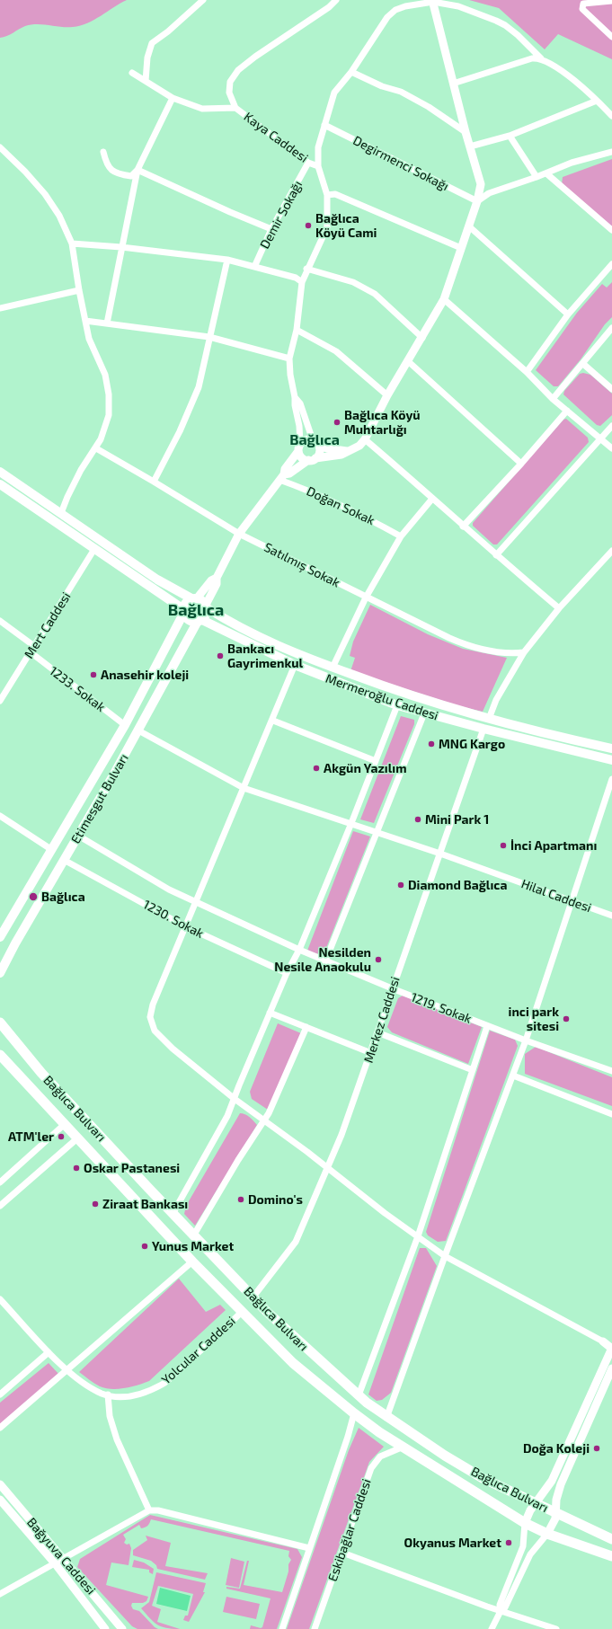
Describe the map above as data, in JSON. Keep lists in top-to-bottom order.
{
  "streets": {
    "main road": ["Mermeroğlu Caddesi", "Etimesgut Bulvarı", "Bağlıca Bulvarı"],
    "street": [
      "Kaya Caddesi",
      "Degirmenci Sokağı",
      "Demir Sokağı",
      "Doğan Sokak",
      "Satılmış Sokak",
      "Mert Caddesi",
      "1233. Sokak",
      "Hilal Caddesi",
      "1230. Sokak",
      "1219. Sokak",
      "Merkez Caddesi",
      "Yolcular Caddesi",
      "Eskibağlar Caddesi",
      "Bağyuva Caddesi"
    ]
  },
  "crossings": [
    ["Kaya Caddesi", "Demir Sokağı"],
    ["Mert Caddesi", "1233. Sokak"],
    ["1233. Sokak", "Etimesgut Bulvarı"],
    ["Mermeroğlu Caddesi", "Etimesgut Bulvarı"],
    ["Mermeroğlu Caddesi", "Merkez Caddesi"],
    ["Etimesgut Bulvarı", "Hilal Caddesi"],
    ["Etimesgut Bulvarı", "1230. Sokak"],
    ["Etimesgut Bulvarı", "1219. Sokak"],
    ["Hilal Caddesi", "Merkez Caddesi"],
    ["1219. Sokak", "Merkez Caddesi"],
    ["Merkez Caddesi", "Bağlıca Bulvarı"],
    ["Bağlıca Bulvarı", "Yolcular Caddesi"],
    ["Bağlıca Bulvarı", "Eskibağlar Caddesi"]
  ],
  "districts": ["Bağlıca", "Bağlıca"],
  "places": [
    "Bağlıca Köyü Cami",
    "Bağlıca Köyü Muhtarlığı",
    "Bankacı Gayrimenkul",
    "Anasehir koleji",
    "MNG Kargo",
    "Akgün Yazılım",
    "Mini Park 1",
    "İnci Apartmanı",
    "Diamond Bağlıca",
    "Bağlıca",
    "Nesilden Nesile Anaokulu",
    "inci park sitesi",
    "ATM'ler",
    "Oskar Pastanesi",
    "Domino's",
    "Ziraat Bankası",
    "Yunus Market",
    "Doğa Koleji",
    "Okyanus Market"
  ]
}
